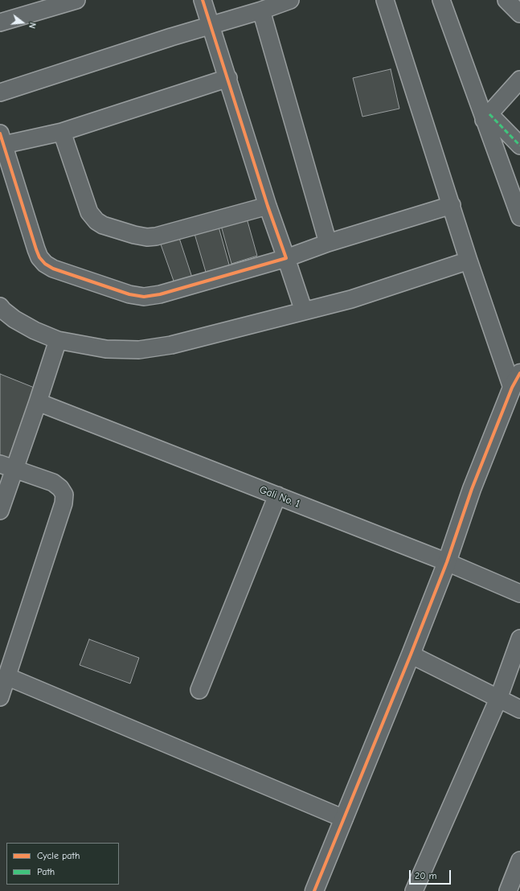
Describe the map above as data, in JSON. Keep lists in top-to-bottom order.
{
  "streets": {
    "street": ["Gali No. 1"]
  },
  "legend": ["Cycle path", "Path"],
  "scale_bar": "20 m",
  "north": "right"
}
